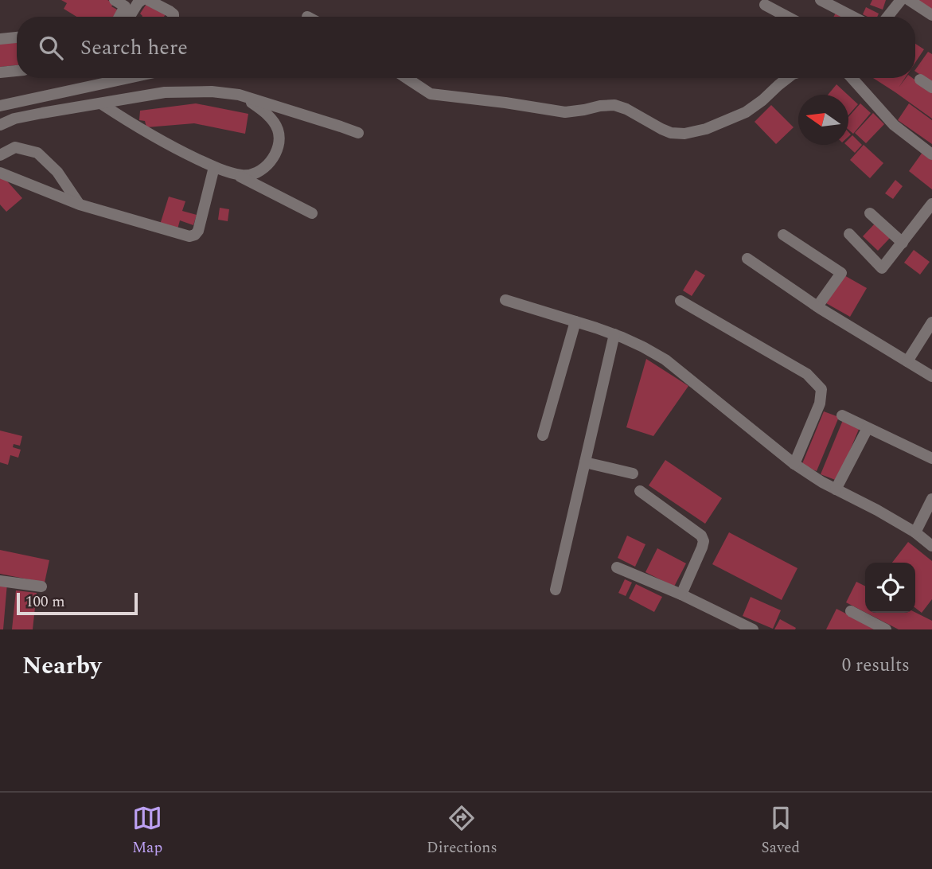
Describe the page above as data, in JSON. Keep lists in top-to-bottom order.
{
  "scale_bar": "100 m",
  "north": "left",
  "page": {
    "search": "Search here",
    "scale": "100 m",
    "heading": ["Nearby", "0 results"],
    "nav": ["Map", "Directions", "Saved"]
  }
}
